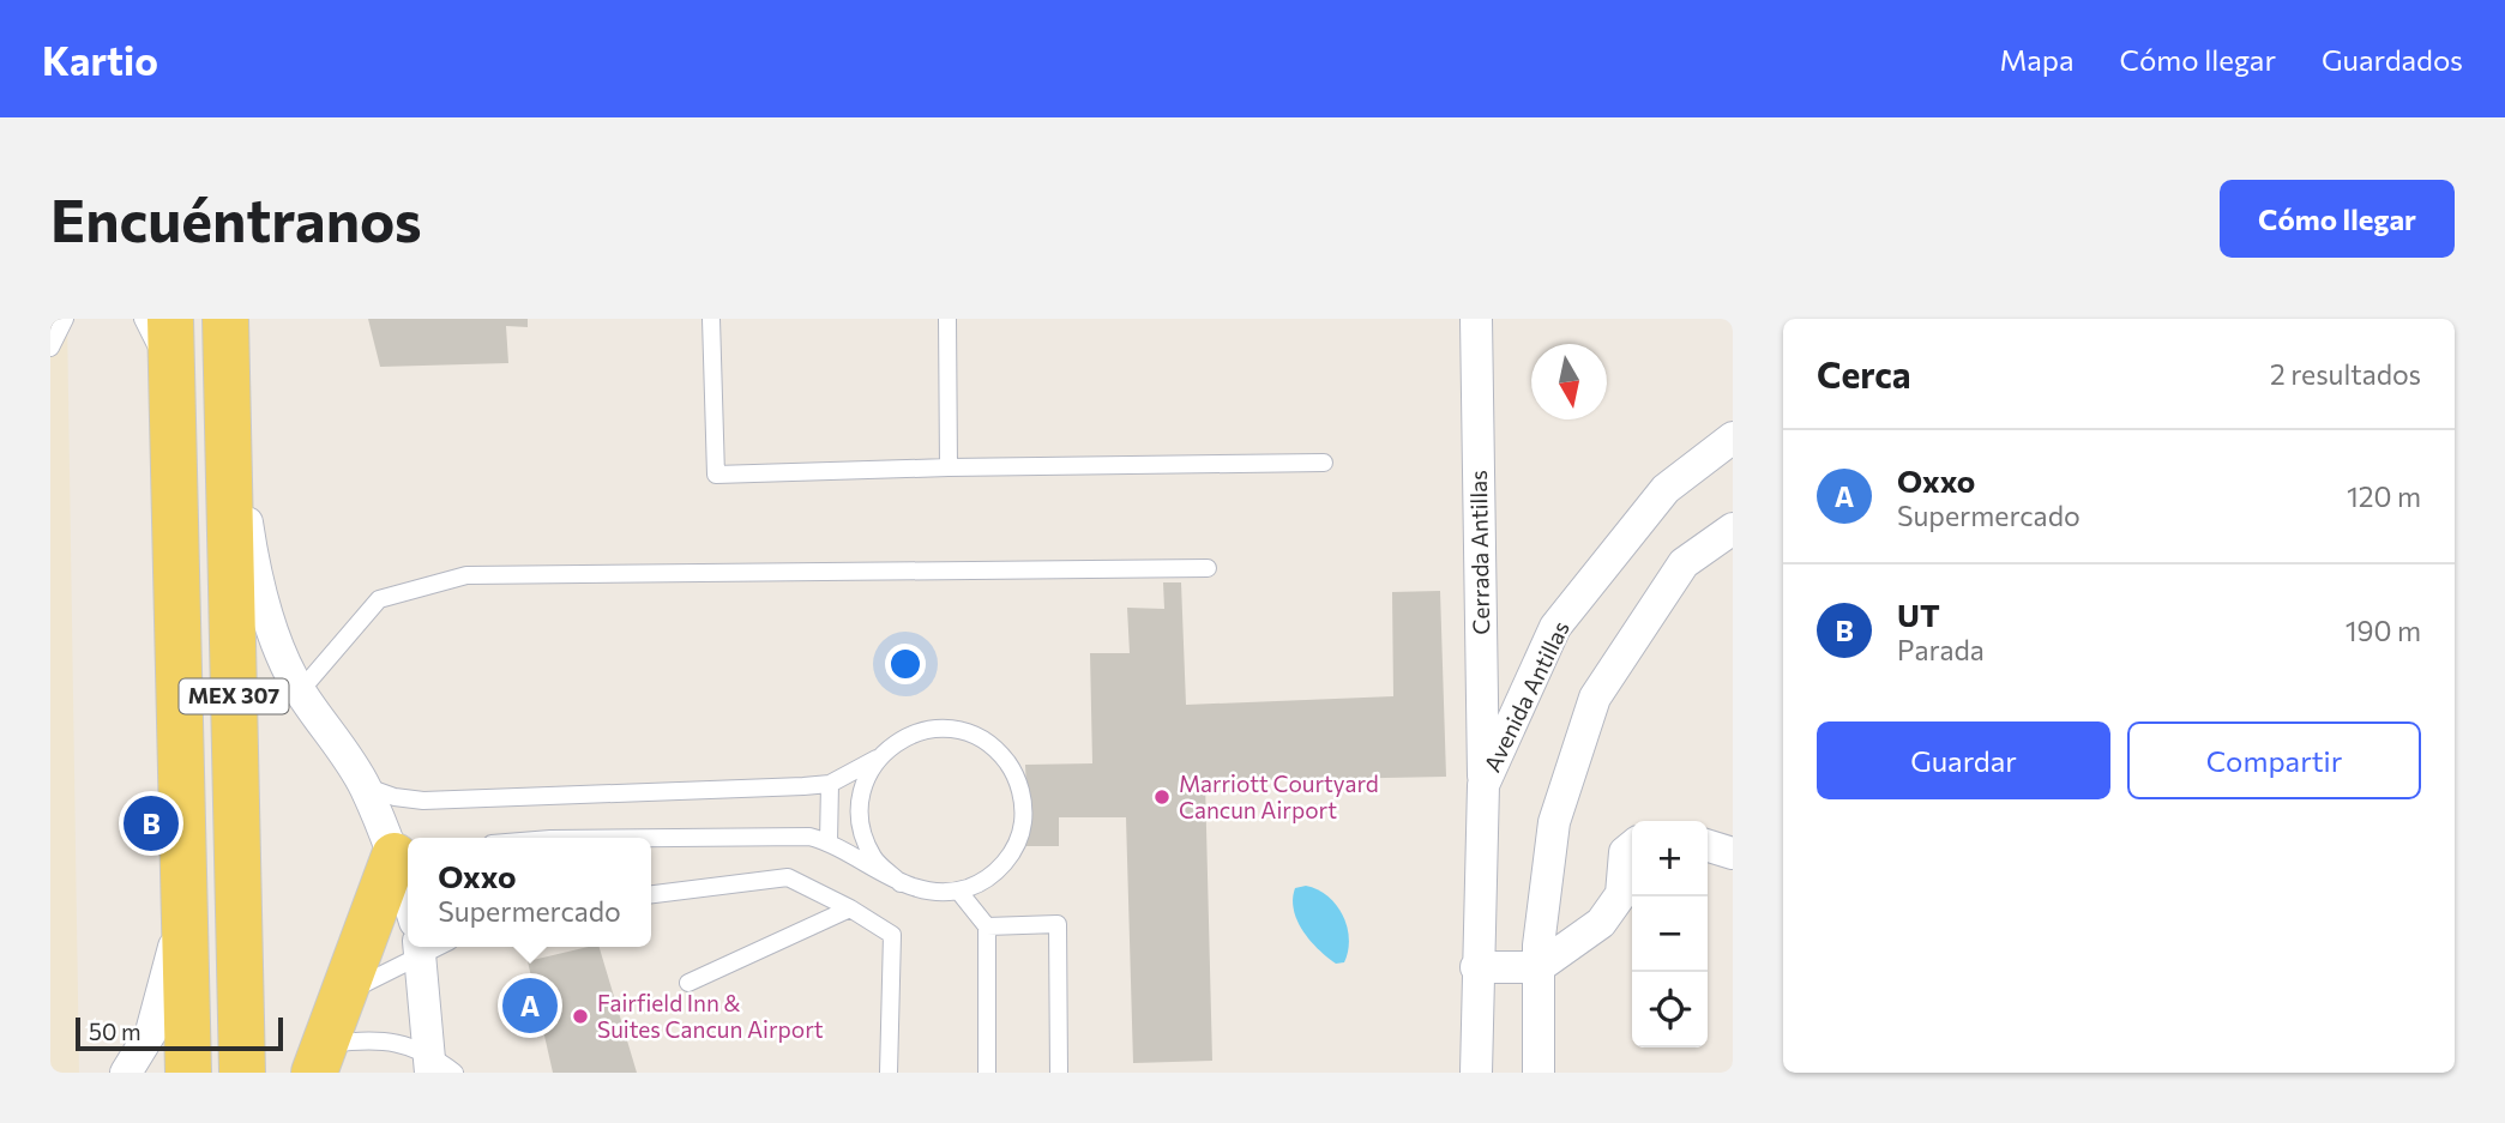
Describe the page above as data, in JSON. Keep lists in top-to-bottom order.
{
  "streets": {
    "main road": ["MEX 307"],
    "street": ["Cerrada Antillas", "Avenida Antillas"]
  },
  "crossings": [
    ["Cerrada Antillas", "Avenida Antillas"]
  ],
  "places": ["Marriott Courtyard Cancun Airport", "Fairfield Inn & Suites Cancun Airport"],
  "scale_bar": "50 m",
  "north": "bottom",
  "page": {
    "header": "Kartio",
    "nav": ["Mapa", "Cómo llegar", "Guardados"],
    "buttons": [
      "Cómo llegar",
      ["Guardar", "Compartir"]
    ],
    "title": "Encuéntranos",
    "heading": ["Cerca", "2 resultados"],
    "list": [
      {
        "mark": "A",
        "name": "Oxxo",
        "note": "Supermercado",
        "value": "120 m"
      },
      {
        "mark": "B",
        "name": "UT",
        "note": "Parada",
        "value": "190 m"
      }
    ],
    "pins": ["B", "A"],
    "map_buttons": ["+", "−"],
    "popup": ["Oxxo", "Supermercado"],
    "scale": "50 m"
  }
}
